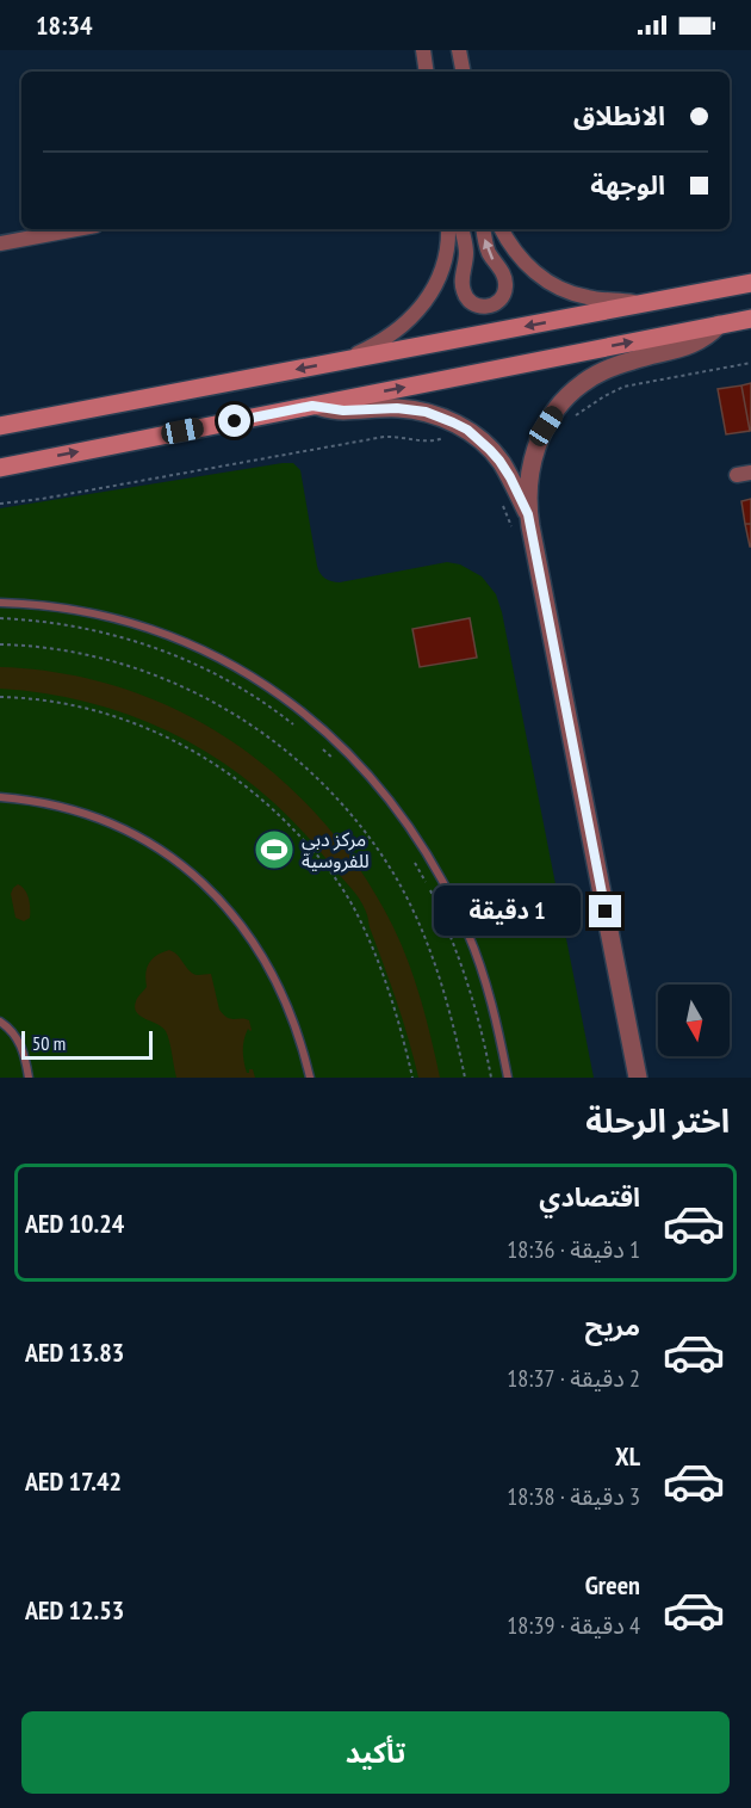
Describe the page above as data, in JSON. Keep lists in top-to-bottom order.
{
  "places": {
    "sports": ["مركز دبي للفروسية"]
  },
  "scale_bar": "50 m",
  "north": "bottom",
  "page": {
    "status": "18:34",
    "banner": ["الانطلاق", "الوجهة"],
    "bubble": "1 دقيقة",
    "scale": "50 m",
    "heading": "اختر الرحلة",
    "list": [
      {
        "name": "اقتصادي",
        "note": "1 دقيقة · 18:36",
        "value": "AED 10.24"
      },
      {
        "name": "مريح",
        "note": "2 دقيقة · 18:37",
        "value": "AED 13.83"
      },
      {
        "name": "XL",
        "note": "3 دقيقة · 18:38",
        "value": "AED 17.42"
      },
      {
        "name": "Green",
        "note": "4 دقيقة · 18:39",
        "value": "AED 12.53"
      }
    ],
    "buttons": "تأكيد"
  }
}
